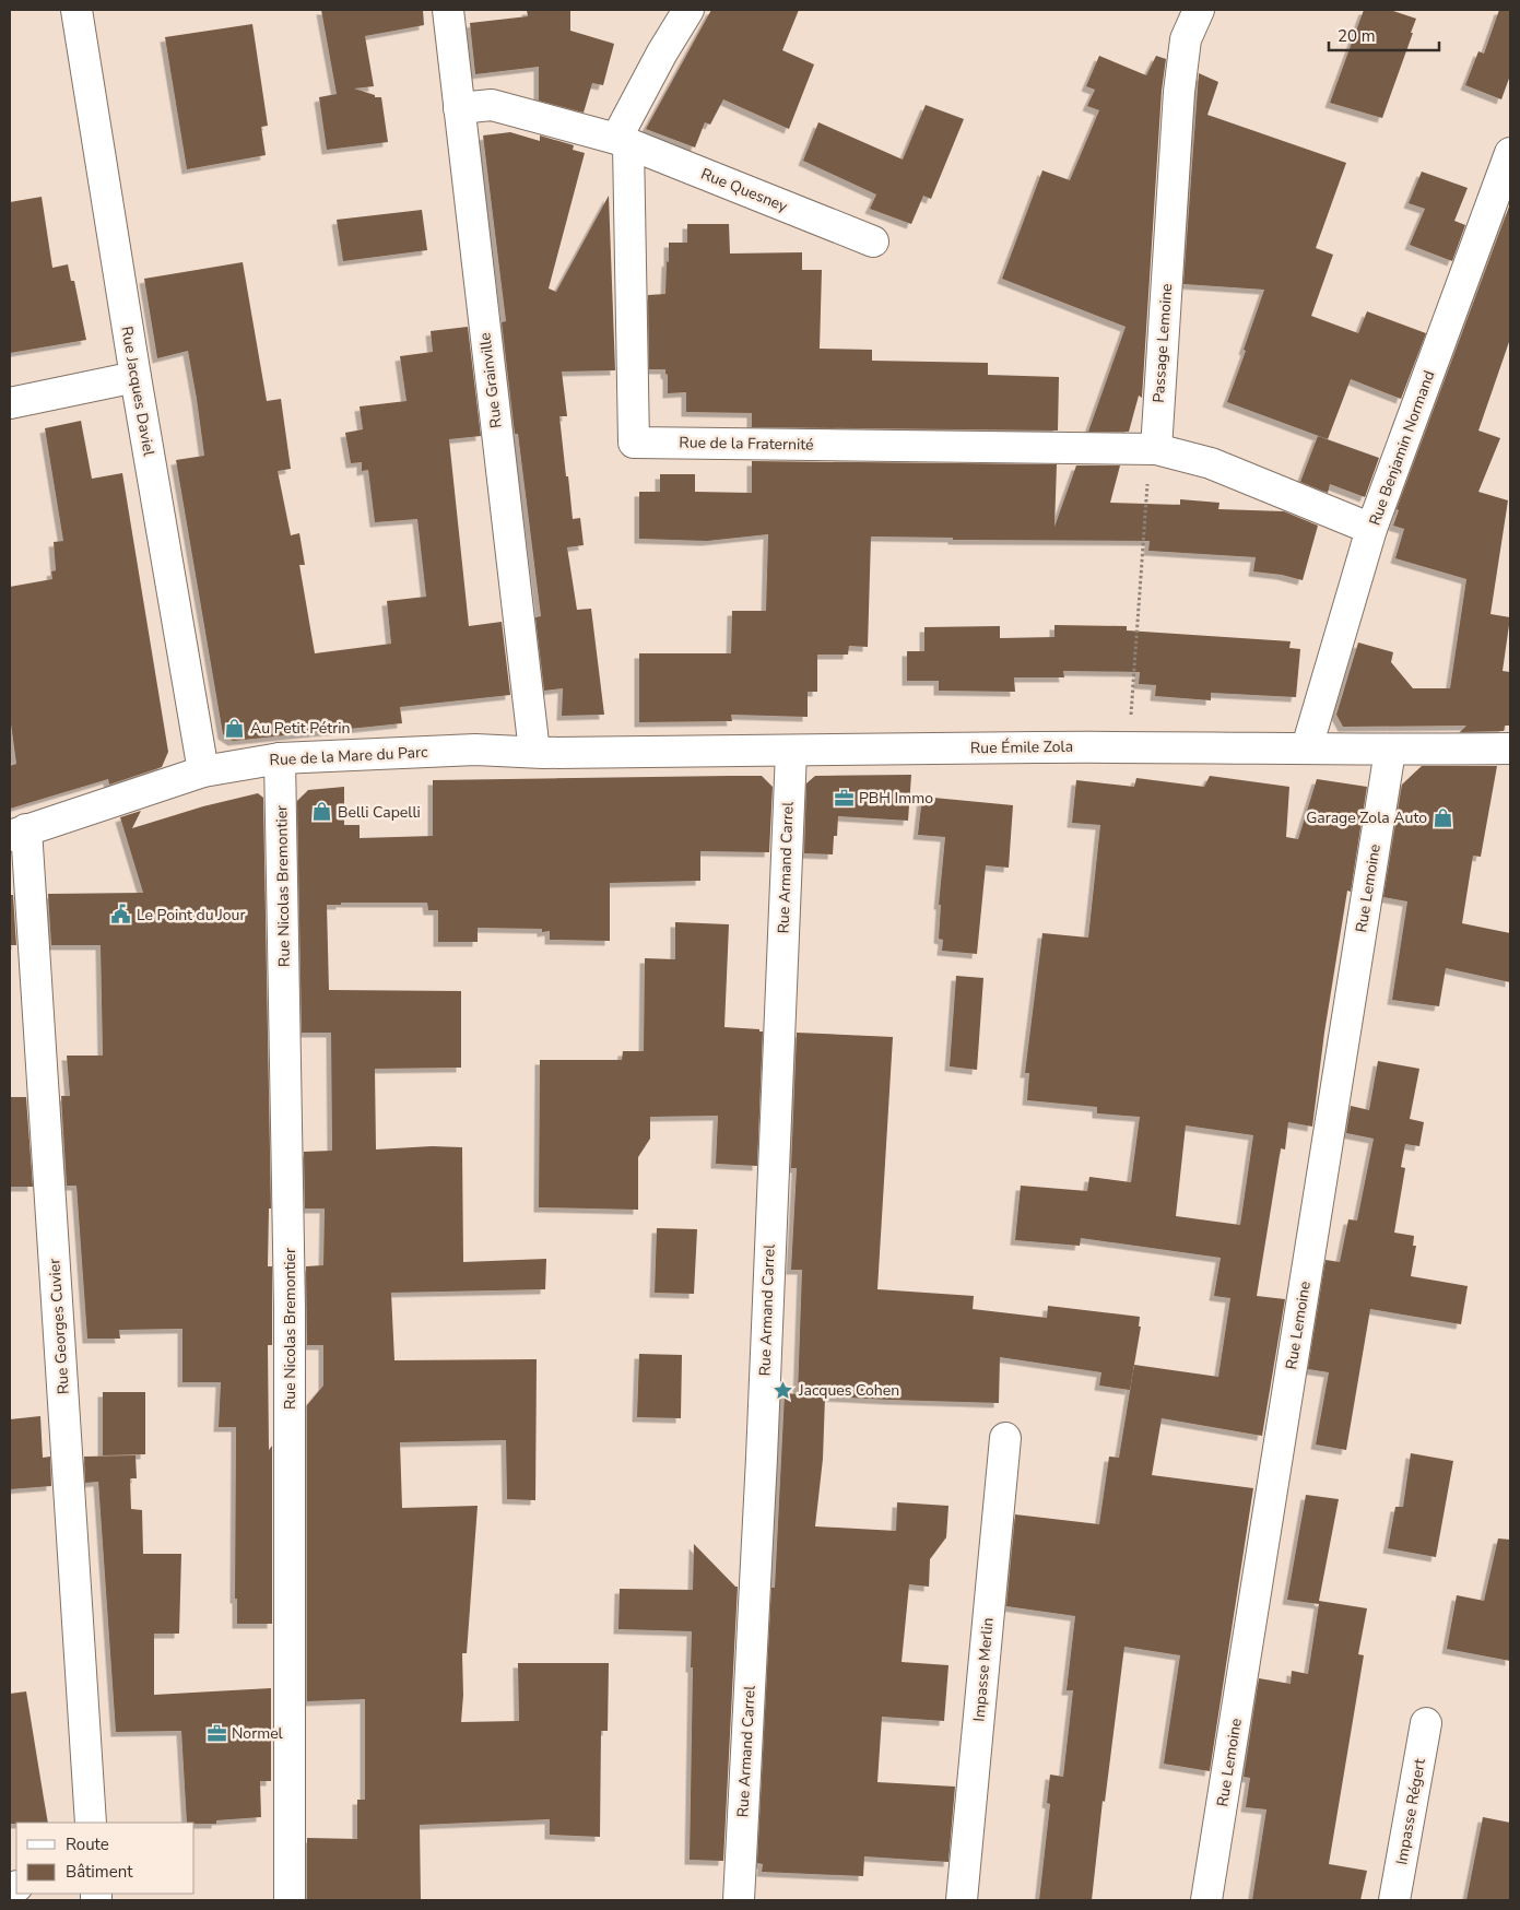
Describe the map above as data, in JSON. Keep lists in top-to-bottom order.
{
  "streets": {
    "street": [
      "Rue Quesney",
      "Passage Lemoine",
      "Rue Grainville",
      "Rue Jacques Daviel",
      "Rue de la Fraternité",
      "Rue Benjamin Normand",
      "Rue Émile Zola",
      "Rue de la Mare du Parc",
      "Rue Armand Carrel",
      "Rue Nicolas Bremontier",
      "Rue Lemoine",
      "Rue Georges Cuvier",
      "Impasse Merlin",
      "Impasse Régert"
    ]
  },
  "crossings": [
    ["Rue Quesney", "Rue Grainville"],
    ["Rue Quesney", "Rue de la Fraternité"],
    ["Passage Lemoine", "Rue de la Fraternité"],
    ["Rue Grainville", "Rue Émile Zola"],
    ["Rue Grainville", "Rue de la Mare du Parc"],
    ["Rue Jacques Daviel", "Rue de la Mare du Parc"],
    ["Rue Benjamin Normand", "Rue Émile Zola"],
    ["Rue Émile Zola", "Rue de la Mare du Parc"],
    ["Rue Émile Zola", "Rue Armand Carrel"],
    ["Rue Émile Zola", "Rue Lemoine"],
    ["Rue de la Mare du Parc", "Rue Nicolas Bremontier"],
    ["Rue de la Mare du Parc", "Rue Georges Cuvier"]
  ],
  "places": {
    "shop": ["Au Petit Pétrin", "Belli Capelli", "Garage Zola Auto"],
    "office": ["PBH Immo", "Normel"],
    "public building": ["Le Point du Jour"],
    "place": ["Jacques Cohen"]
  },
  "legend": ["Route", "Bâtiment"],
  "scale_bar": "20 m"
}
